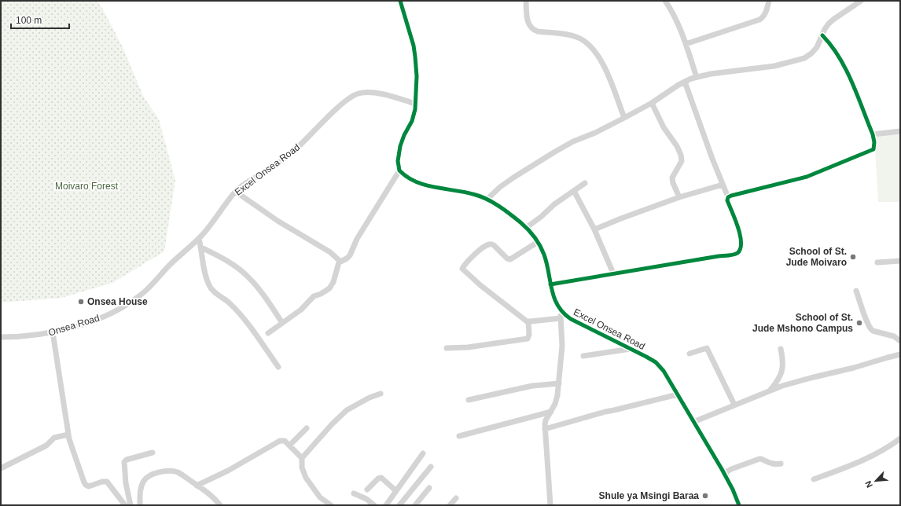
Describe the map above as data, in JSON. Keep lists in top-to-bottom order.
{
  "streets": {
    "street": ["Excel Onsea Road", "Onsea Road"]
  },
  "crossings": [
    ["Excel Onsea Road", "Onsea Road"]
  ],
  "parks": ["Moivaro Forest"],
  "places": [
    "School of St. Jude Moivaro",
    "Onsea House",
    "School of St. Jude Mshono Campus",
    "Shule ya Msingi Baraa"
  ],
  "scale_bar": "100 m",
  "north": "bottom left"
}
